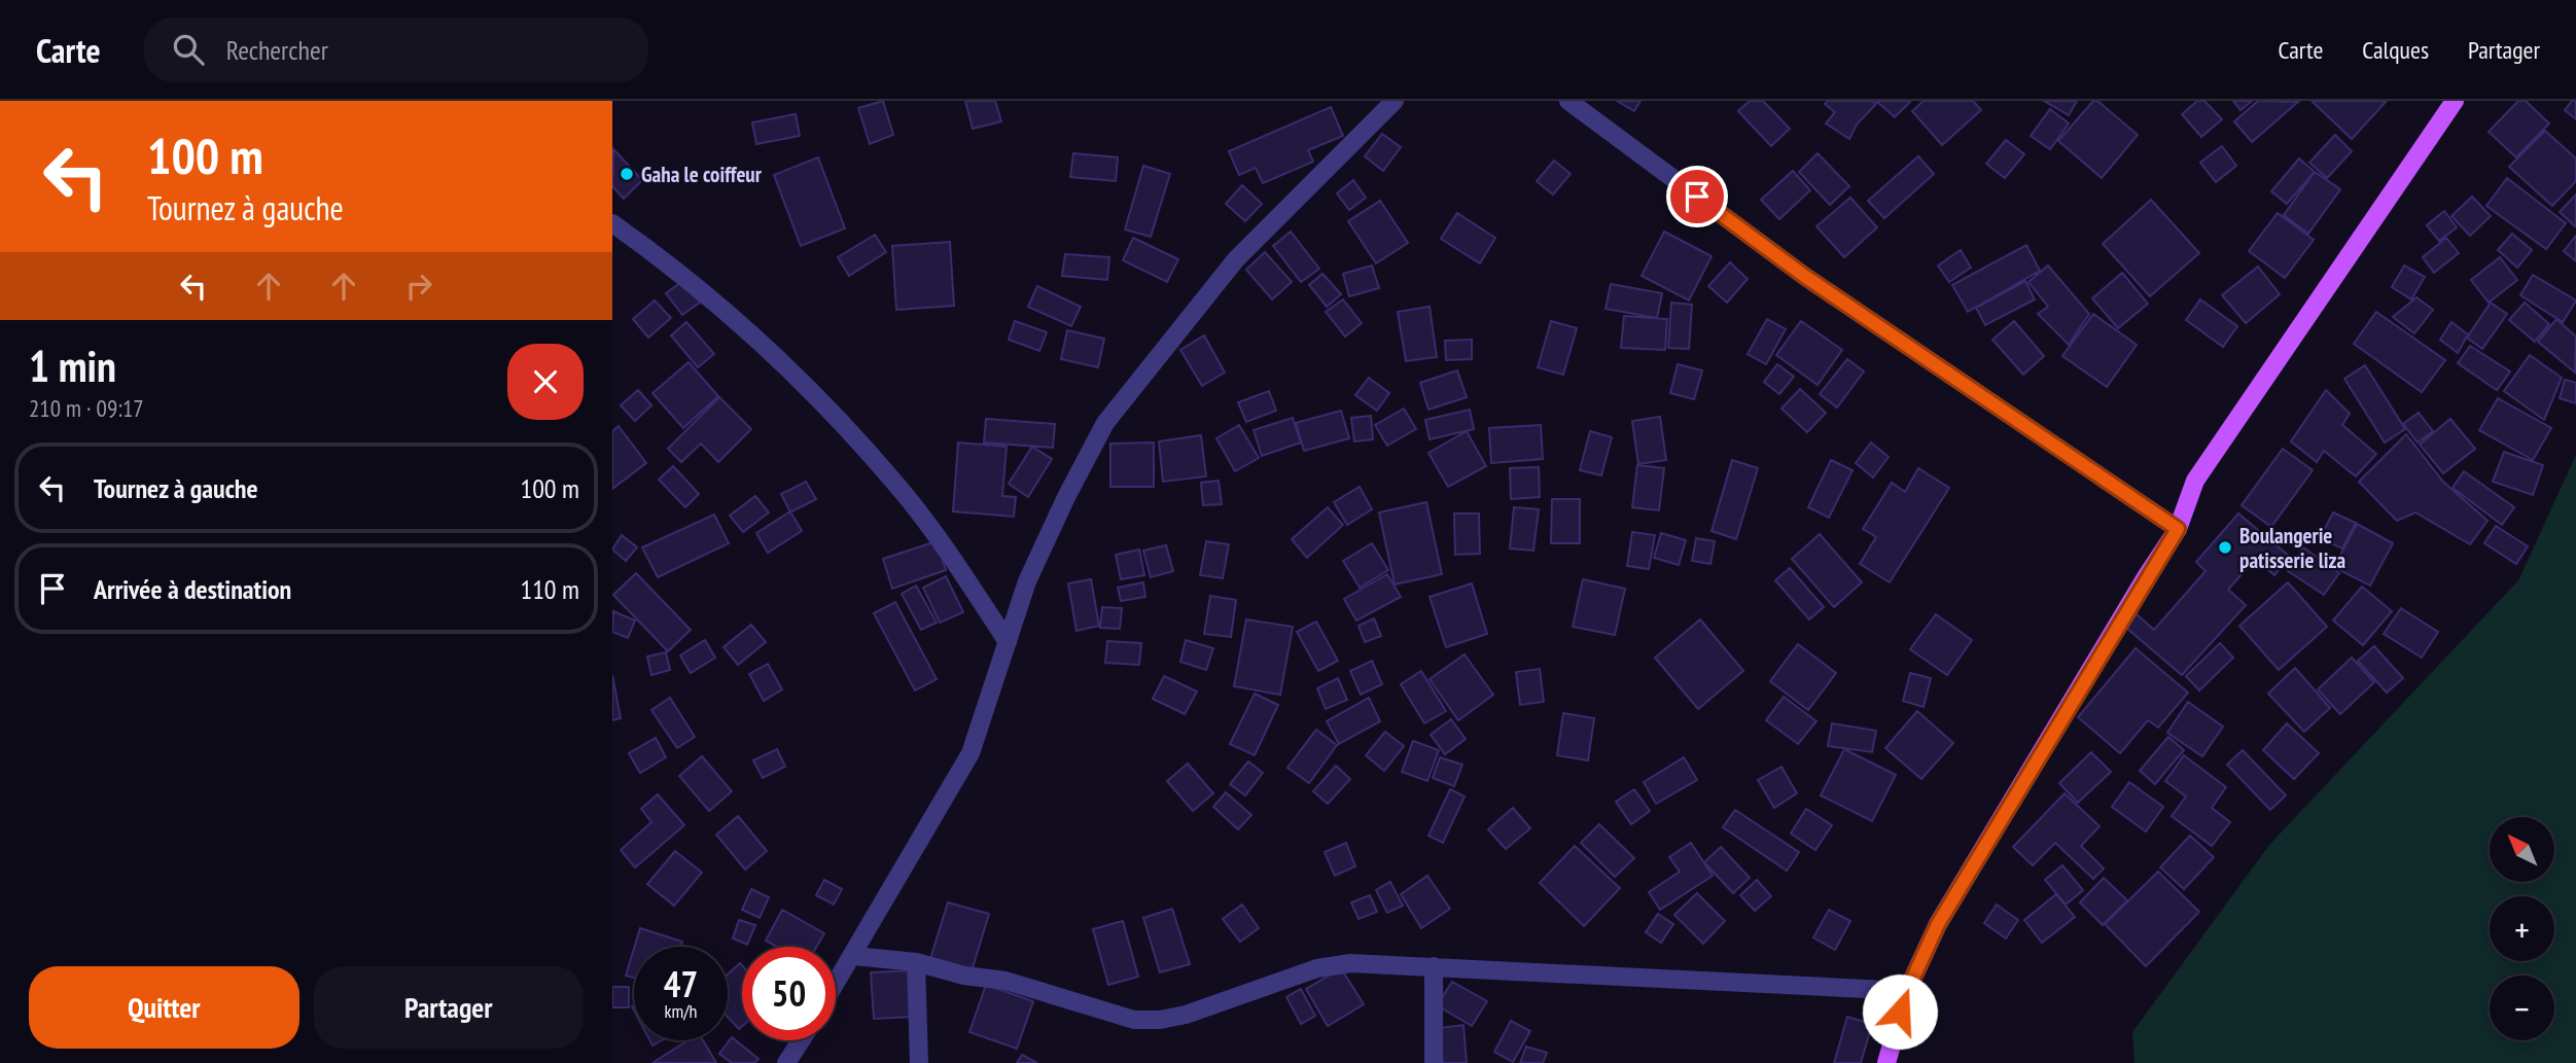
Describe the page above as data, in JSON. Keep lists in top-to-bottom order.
{
  "places": ["Gaha le coiffeur", "Boulangerie patisserie liza"],
  "north": "top left",
  "page": {
    "header": "Carte",
    "search": "Rechercher",
    "nav": ["Carte", "Calques", "Partager"],
    "turn": ["100 m", "Tournez à gauche"],
    "heading": ["1 min", "210 m · 09:17"],
    "list": [
      {
        "name": "Tournez à gauche",
        "value": "100 m"
      },
      {
        "name": "Arrivée à destination",
        "value": "110 m"
      }
    ],
    "map_buttons": ["+", "−"],
    "speed": "47 km/h",
    "limit": "50",
    "buttons": ["Quitter", "Partager"]
  }
}
